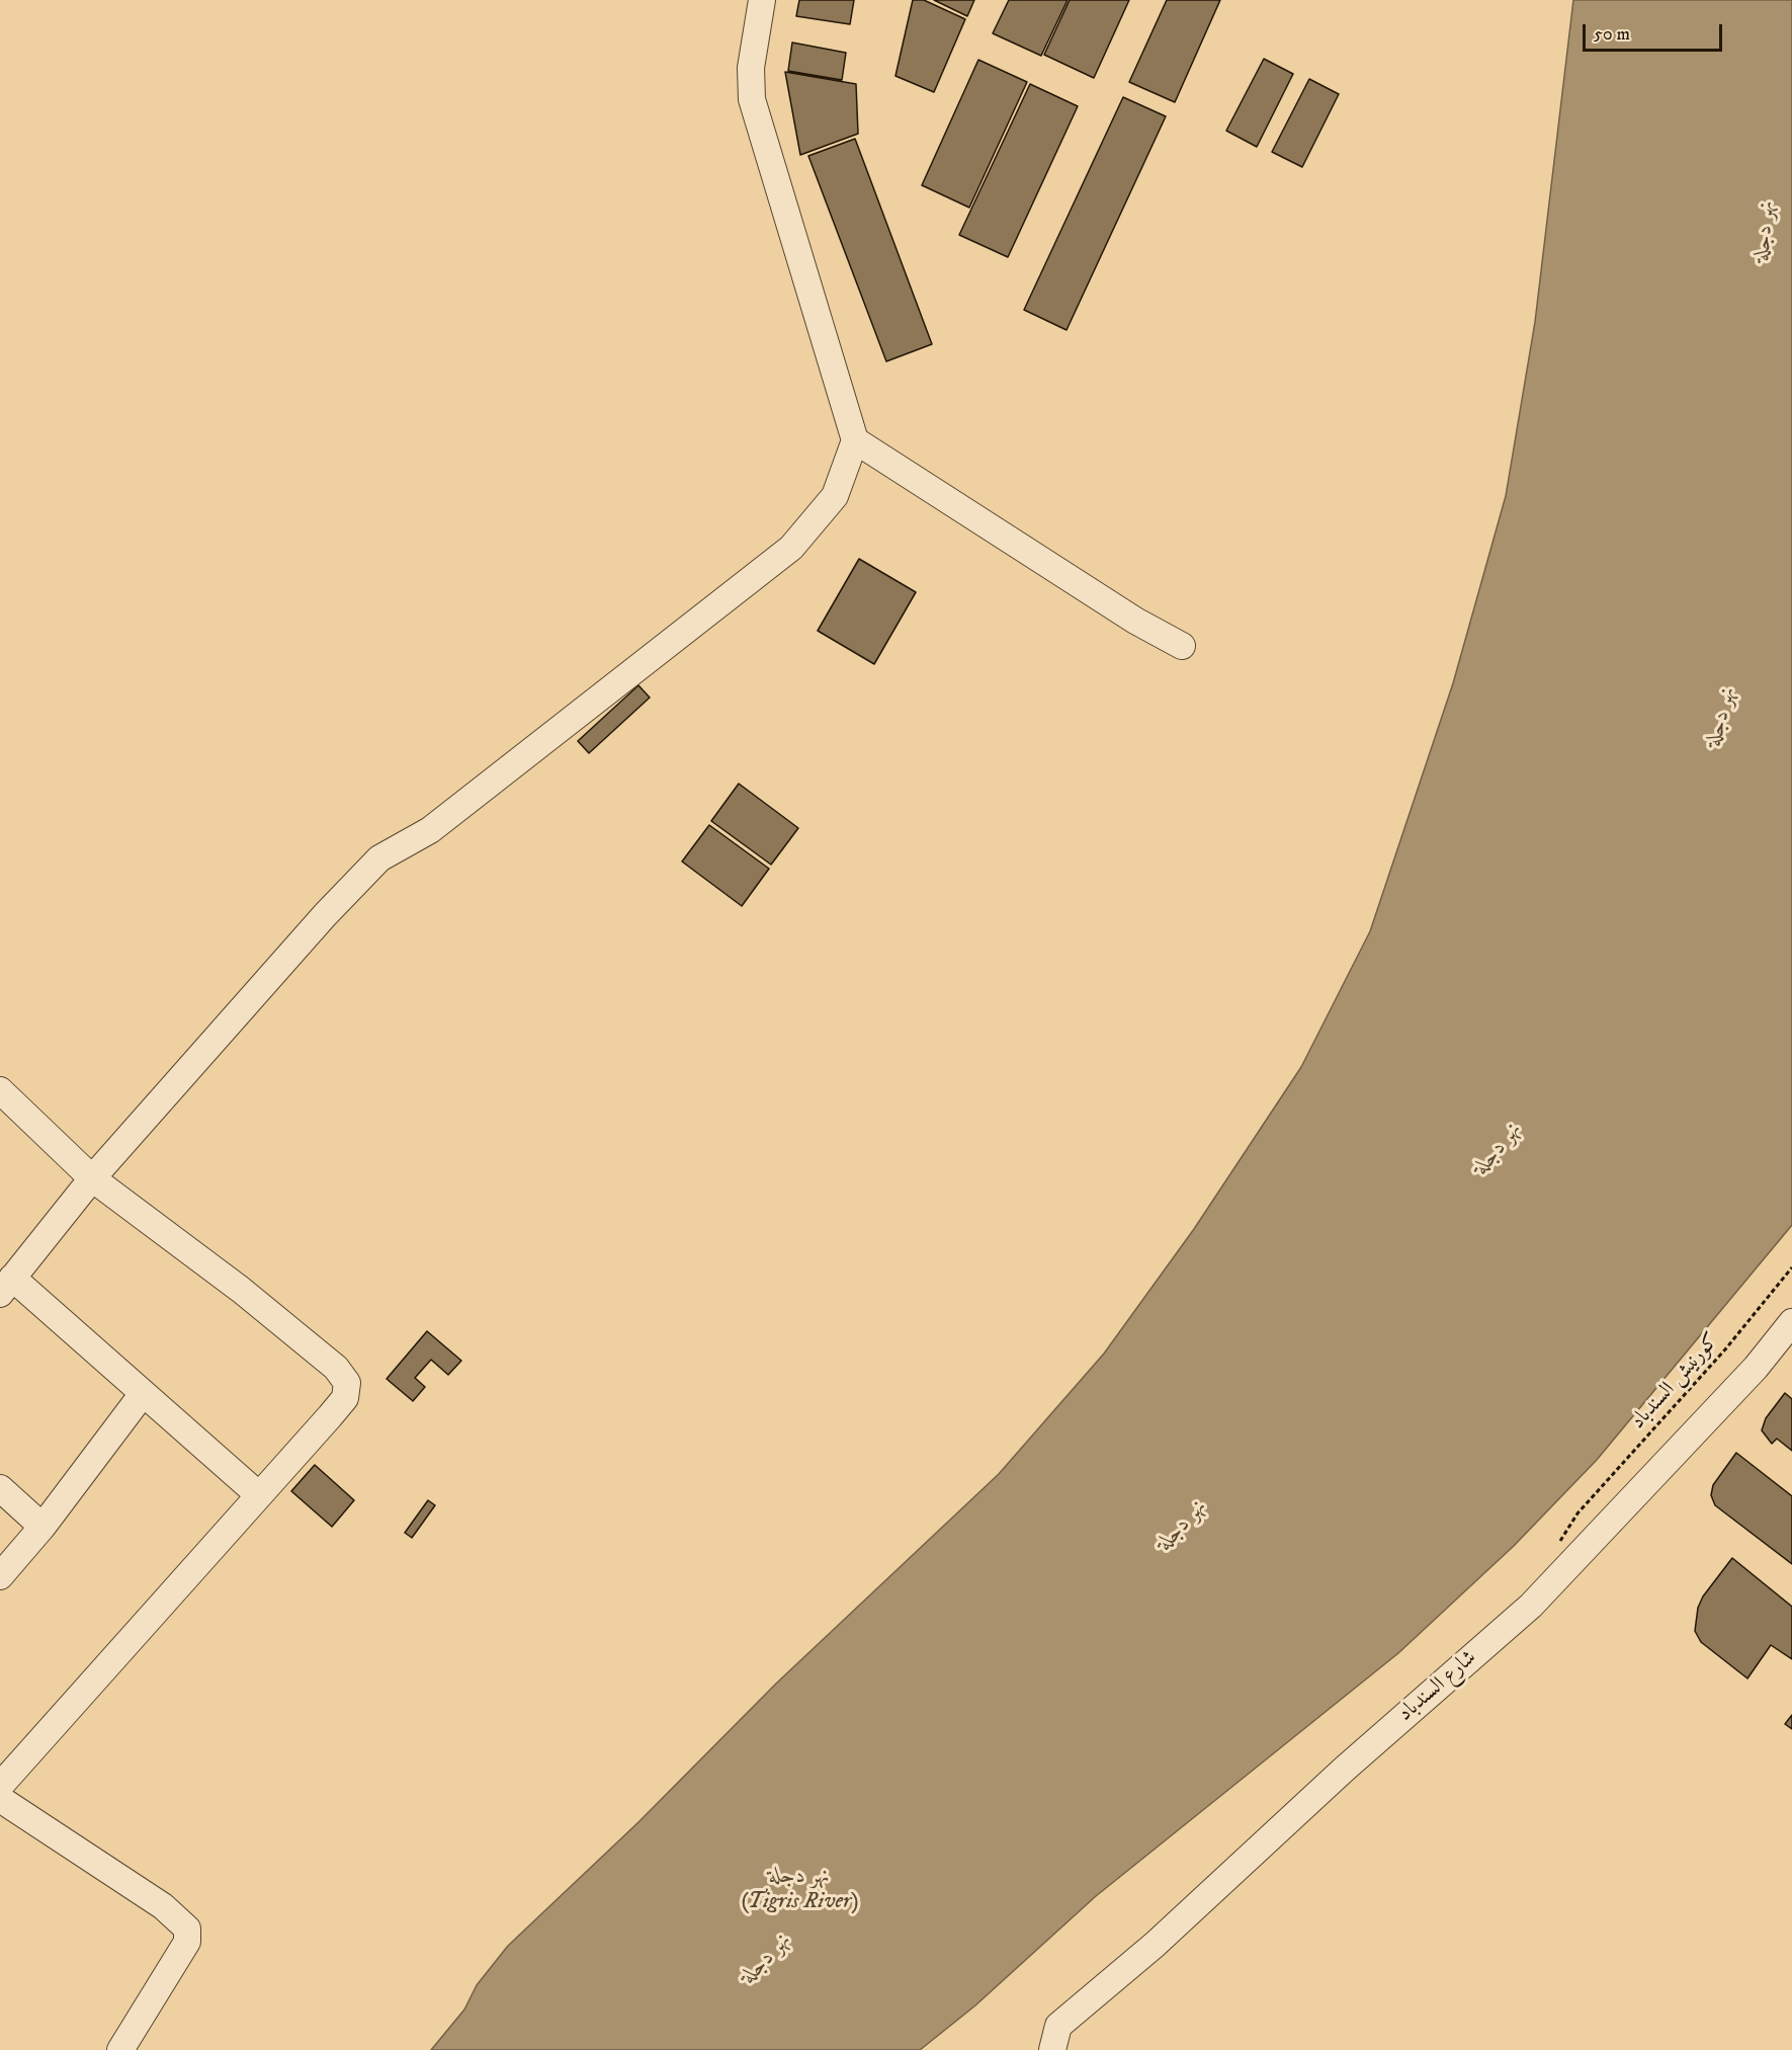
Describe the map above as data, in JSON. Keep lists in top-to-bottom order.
{
  "streets": {
    "street": ["شارع السندباد"],
    "path": ["كورنيش السندباد"]
  },
  "water": ["نهر دجلة", "نهر دجلة (Tigris River)"],
  "scale_bar": "50 m"
}
